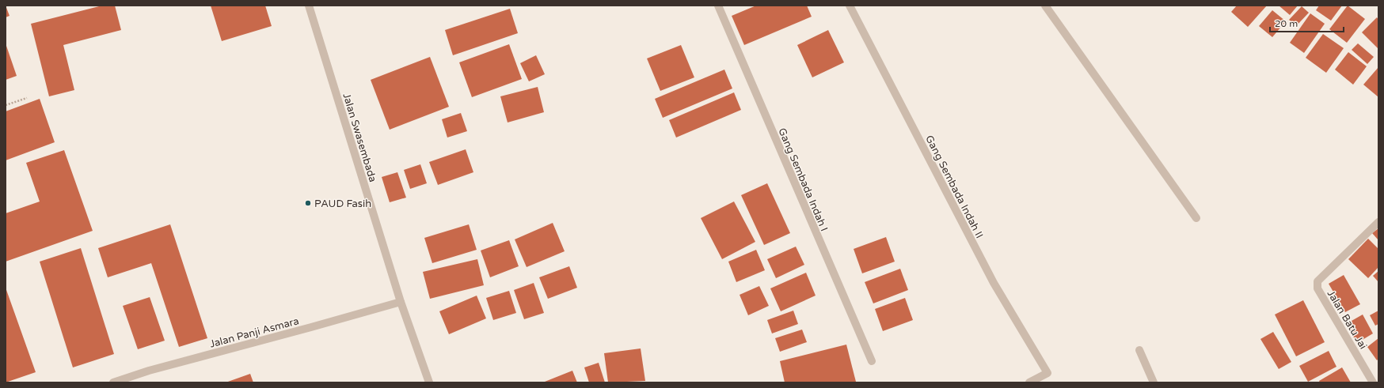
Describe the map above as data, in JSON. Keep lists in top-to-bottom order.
{
  "streets": {
    "street": [
      "Jalan Swasembada",
      "Gang Sembada Indah I",
      "Gang Sembada Indah II",
      "Jalan Batu Jai",
      "Jalan Panji Asmara"
    ]
  },
  "crossings": [
    ["Jalan Swasembada", "Jalan Panji Asmara"]
  ],
  "places": ["PAUD Fasih"],
  "scale_bar": "20 m"
}
